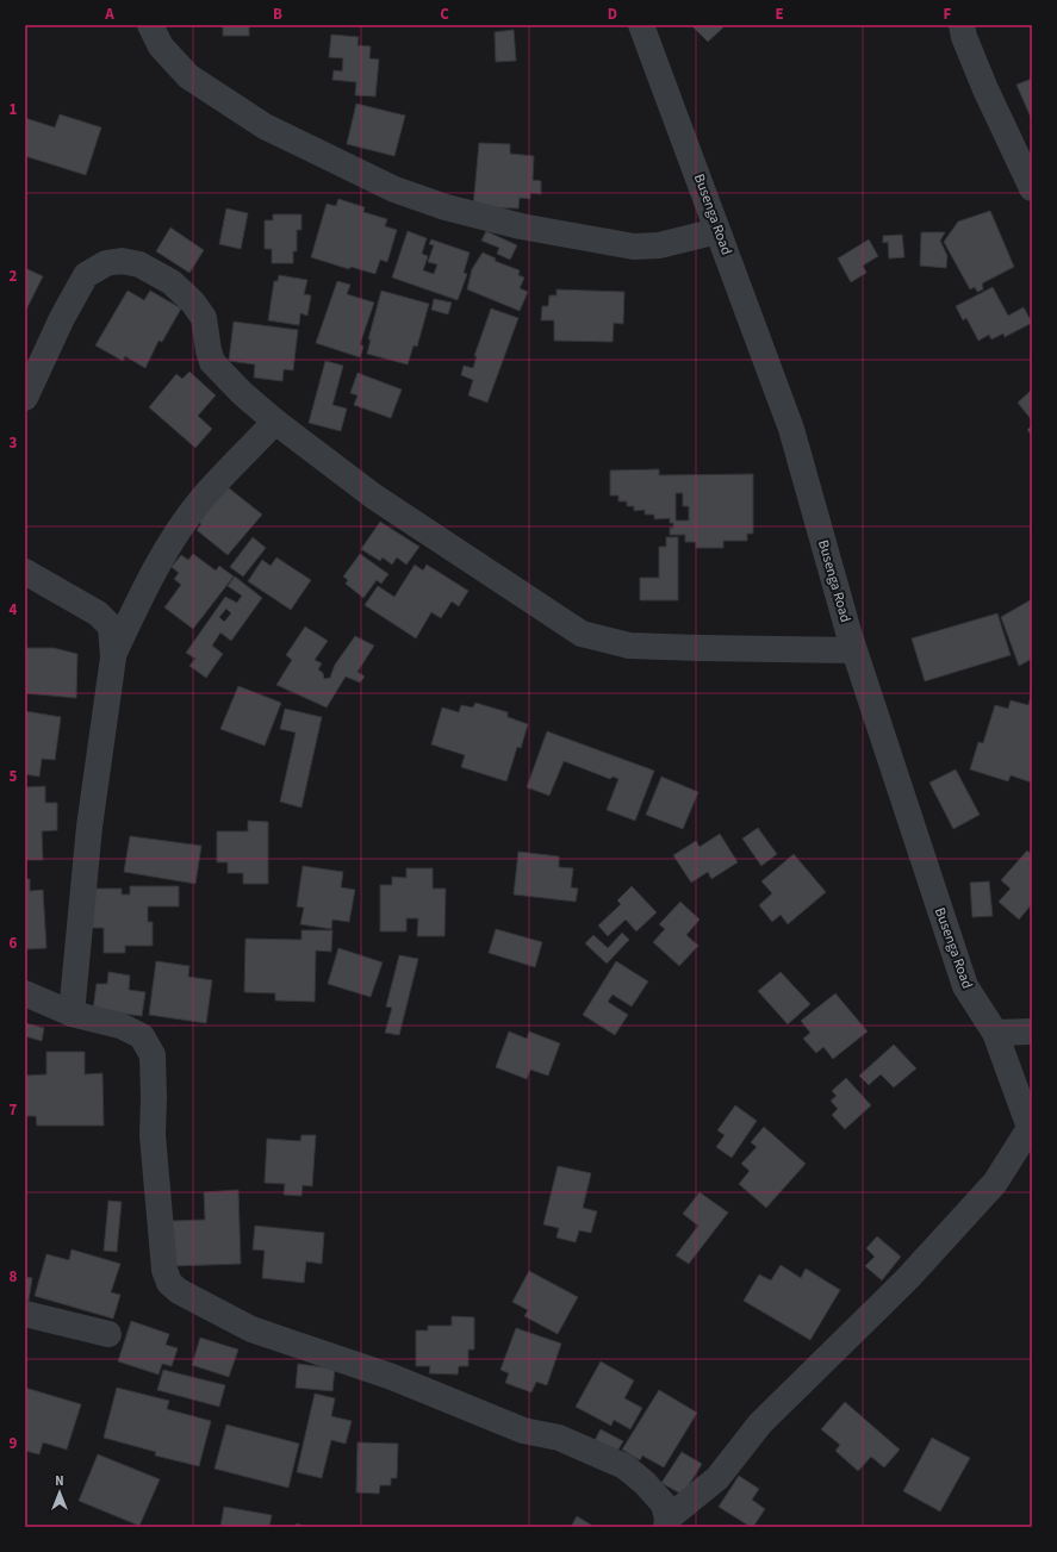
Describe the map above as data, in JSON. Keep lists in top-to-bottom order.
{
  "streets": {
    "street": ["Busenga Road"]
  },
  "north": "top",
  "grid": {
    "columns": [
      "A",
      "B",
      "C",
      "D",
      "E",
      "F"
    ],
    "rows": [
      "1",
      "2",
      "3",
      "4",
      "5",
      "6",
      "7",
      "8",
      "9"
    ]
  }
}
